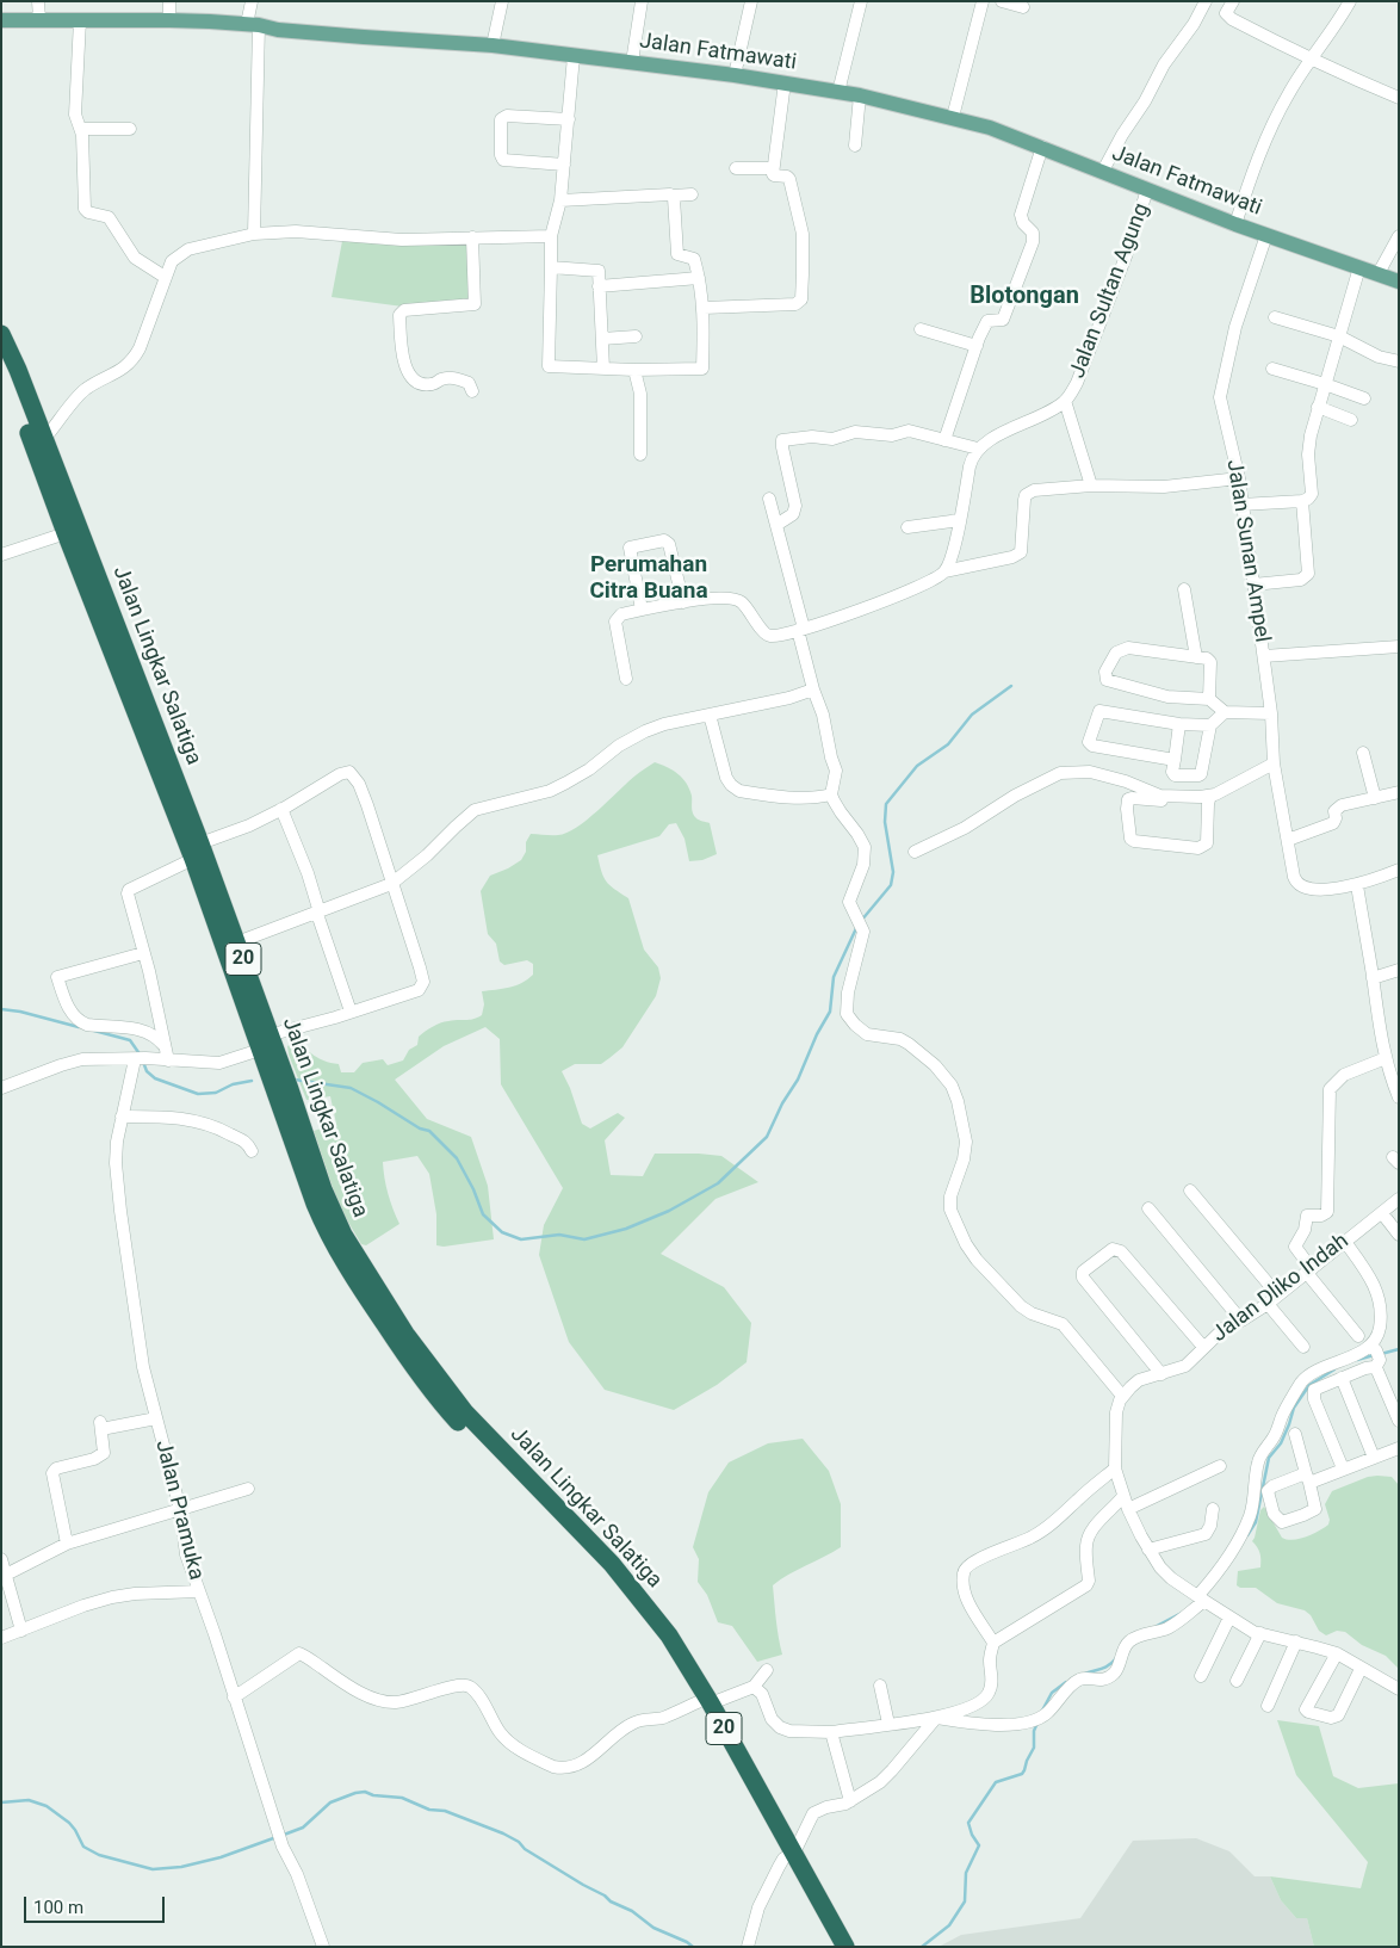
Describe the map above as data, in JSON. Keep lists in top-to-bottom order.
{
  "streets": {
    "highway": ["Jalan Lingkar Salatiga", "20"],
    "main road": ["Jalan Fatmawati"],
    "street": [
      "Jalan Sultan Agung",
      "Jalan Sunan Ampel",
      "Jalan Dliko Indah",
      "Jalan Pramuka"
    ]
  },
  "crossings": [
    ["Jalan Fatmawati", "Jalan Sultan Agung"],
    ["Jalan Fatmawati", "Jalan Sunan Ampel"]
  ],
  "districts": ["Blotongan", "Perumahan Citra Buana"],
  "scale_bar": "100 m"
}
